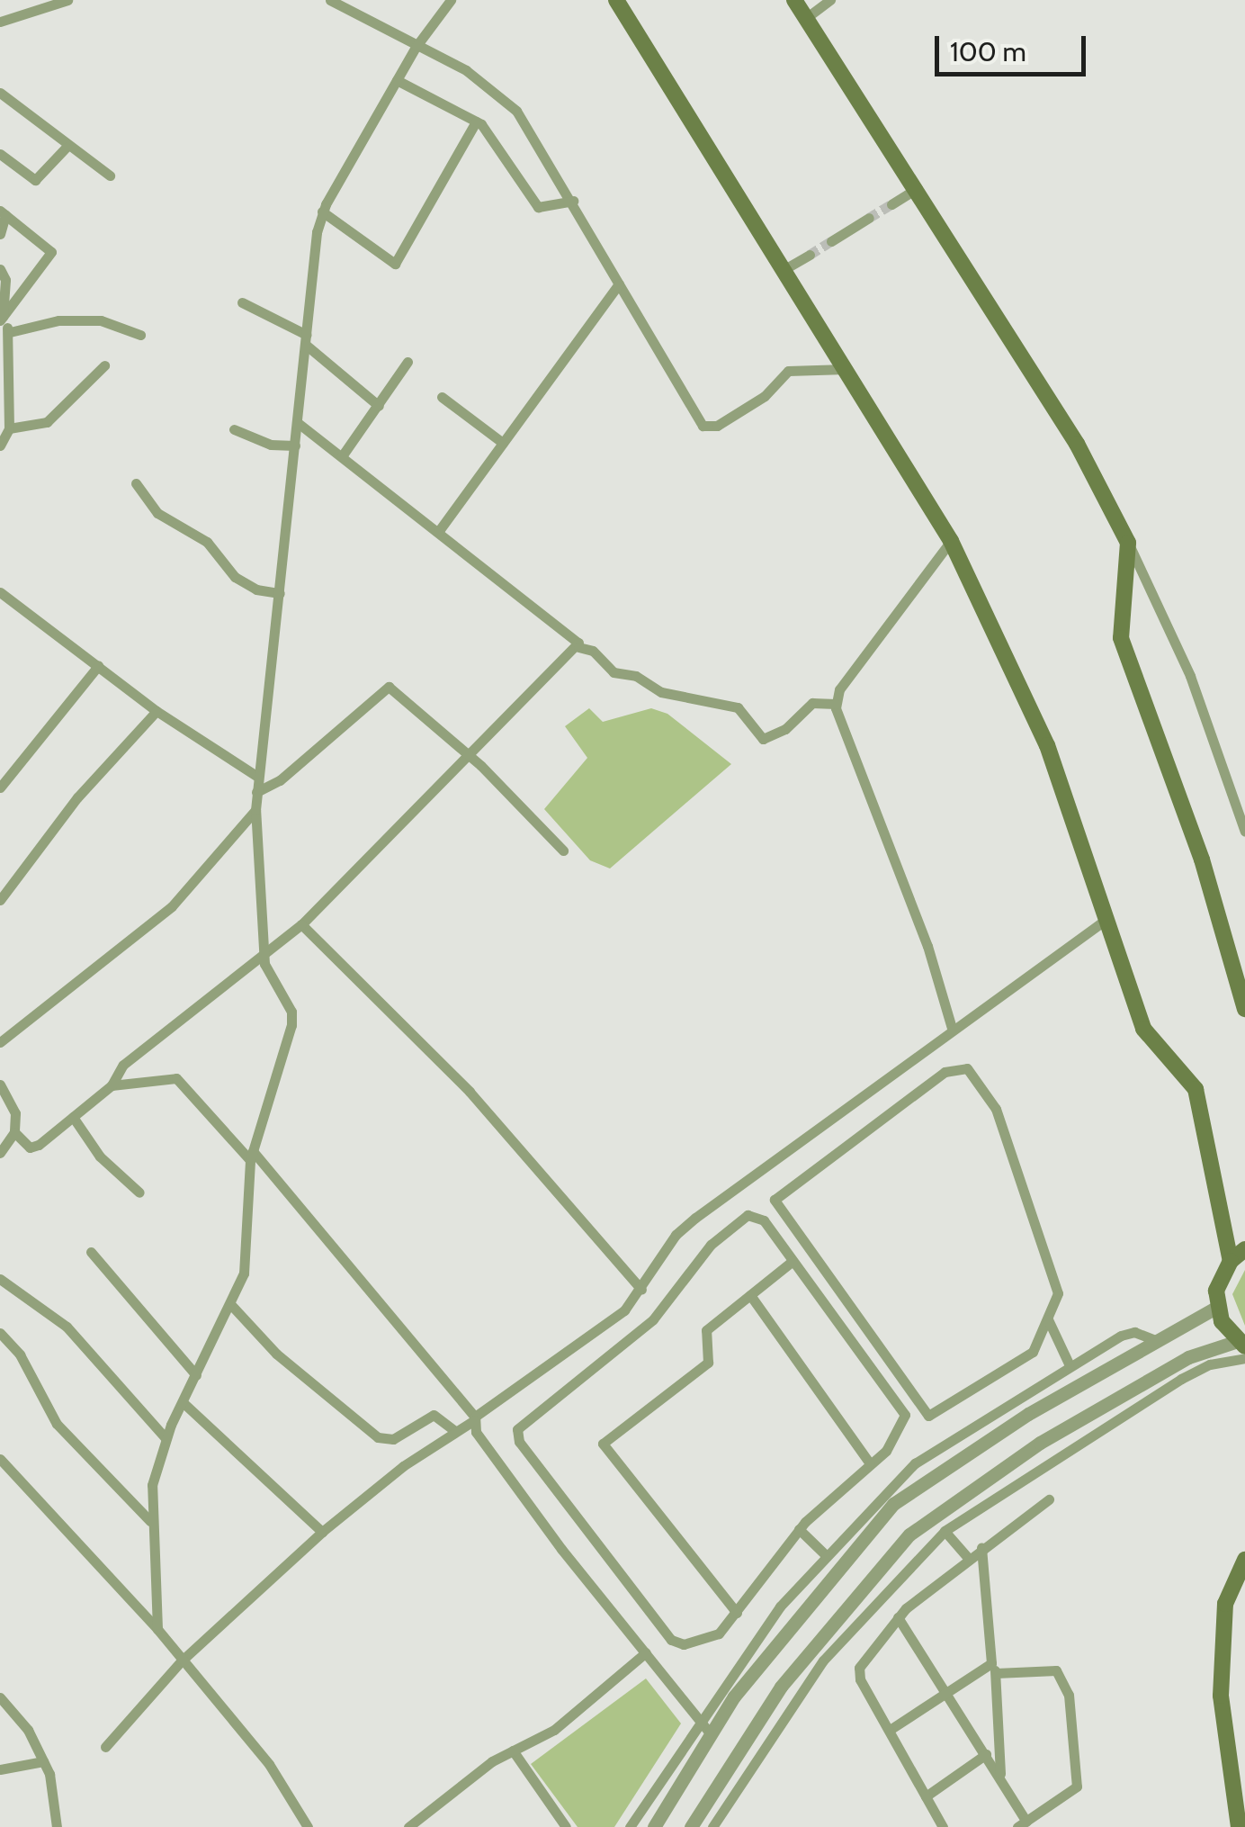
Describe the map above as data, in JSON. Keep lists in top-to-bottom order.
{
  "scale_bar": "100 m"
}
